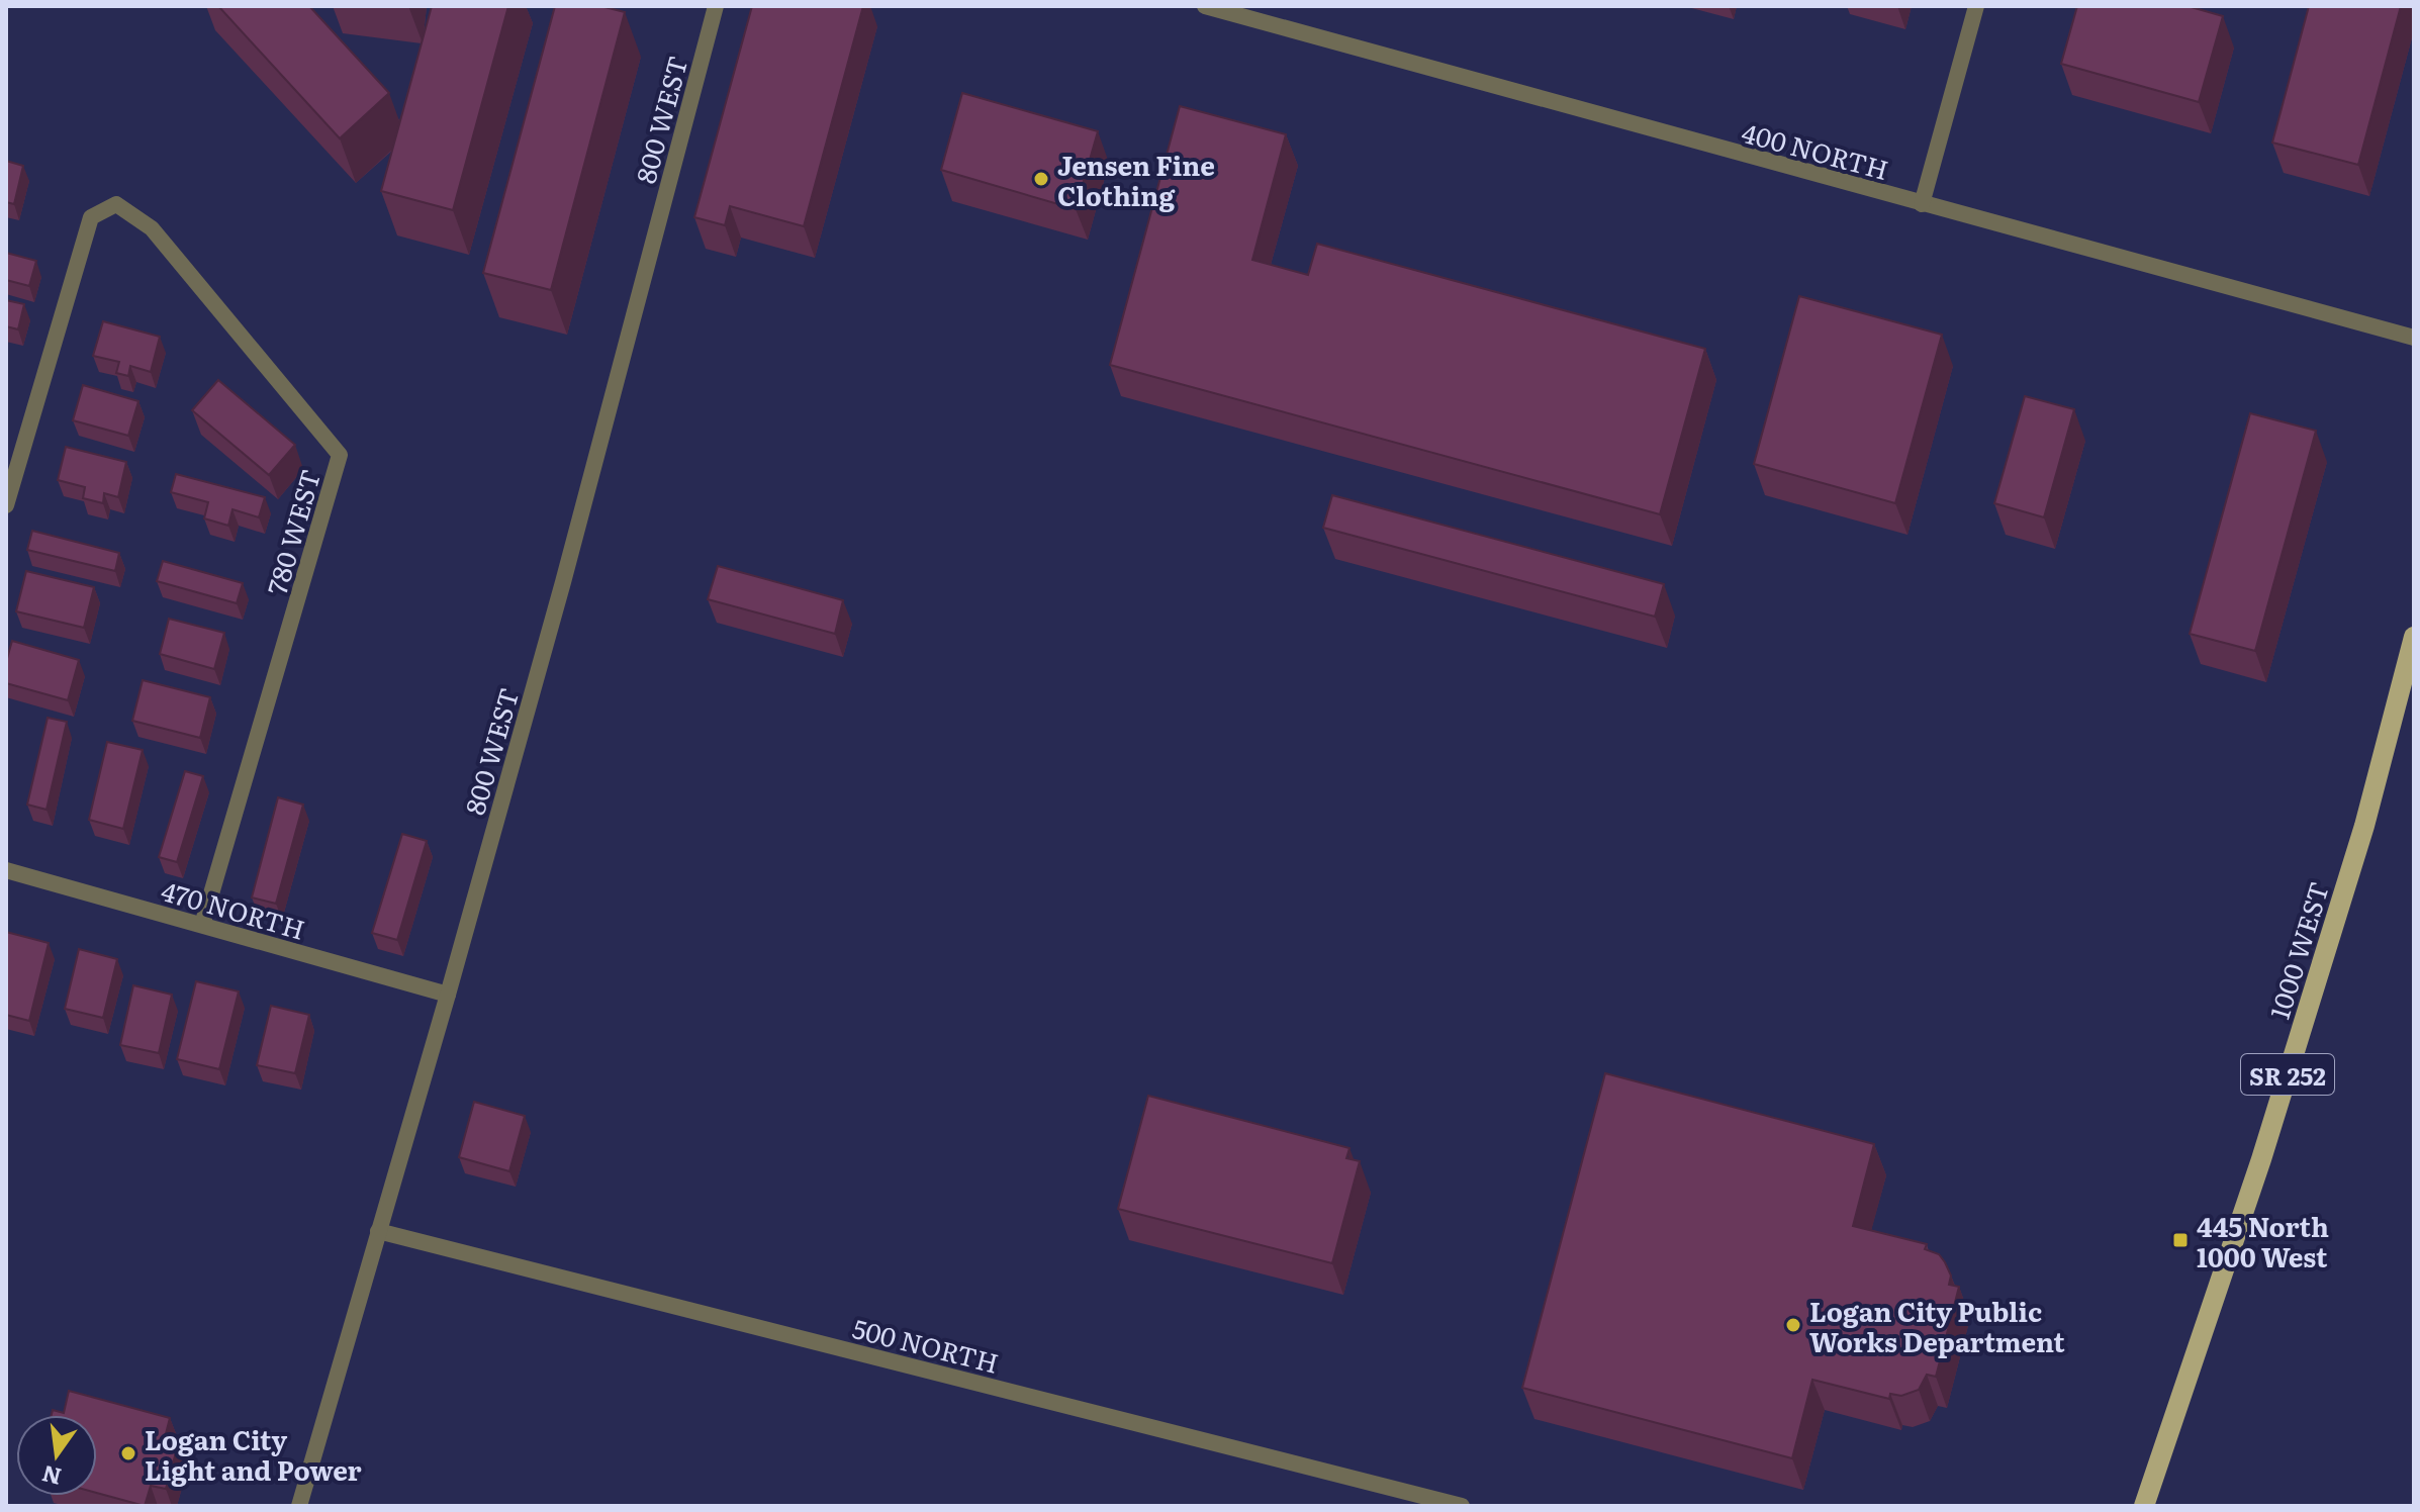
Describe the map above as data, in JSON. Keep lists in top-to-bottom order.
{
  "streets": {
    "main road": ["1000 WEST", "SR 252"],
    "street": [
      "800 WEST",
      "400 NORTH",
      "780 WEST",
      "470 NORTH",
      "500 NORTH"
    ]
  },
  "crossings": [
    ["800 WEST", "470 NORTH"],
    ["800 WEST", "500 NORTH"],
    ["780 WEST", "470 NORTH"]
  ],
  "places": {
    "other": ["Jensen Fine Clothing", "Logan City Public Works Department", "Logan City Light and Power"],
    "transit": ["445 North 1000 West"]
  },
  "north": "bottom"
}
